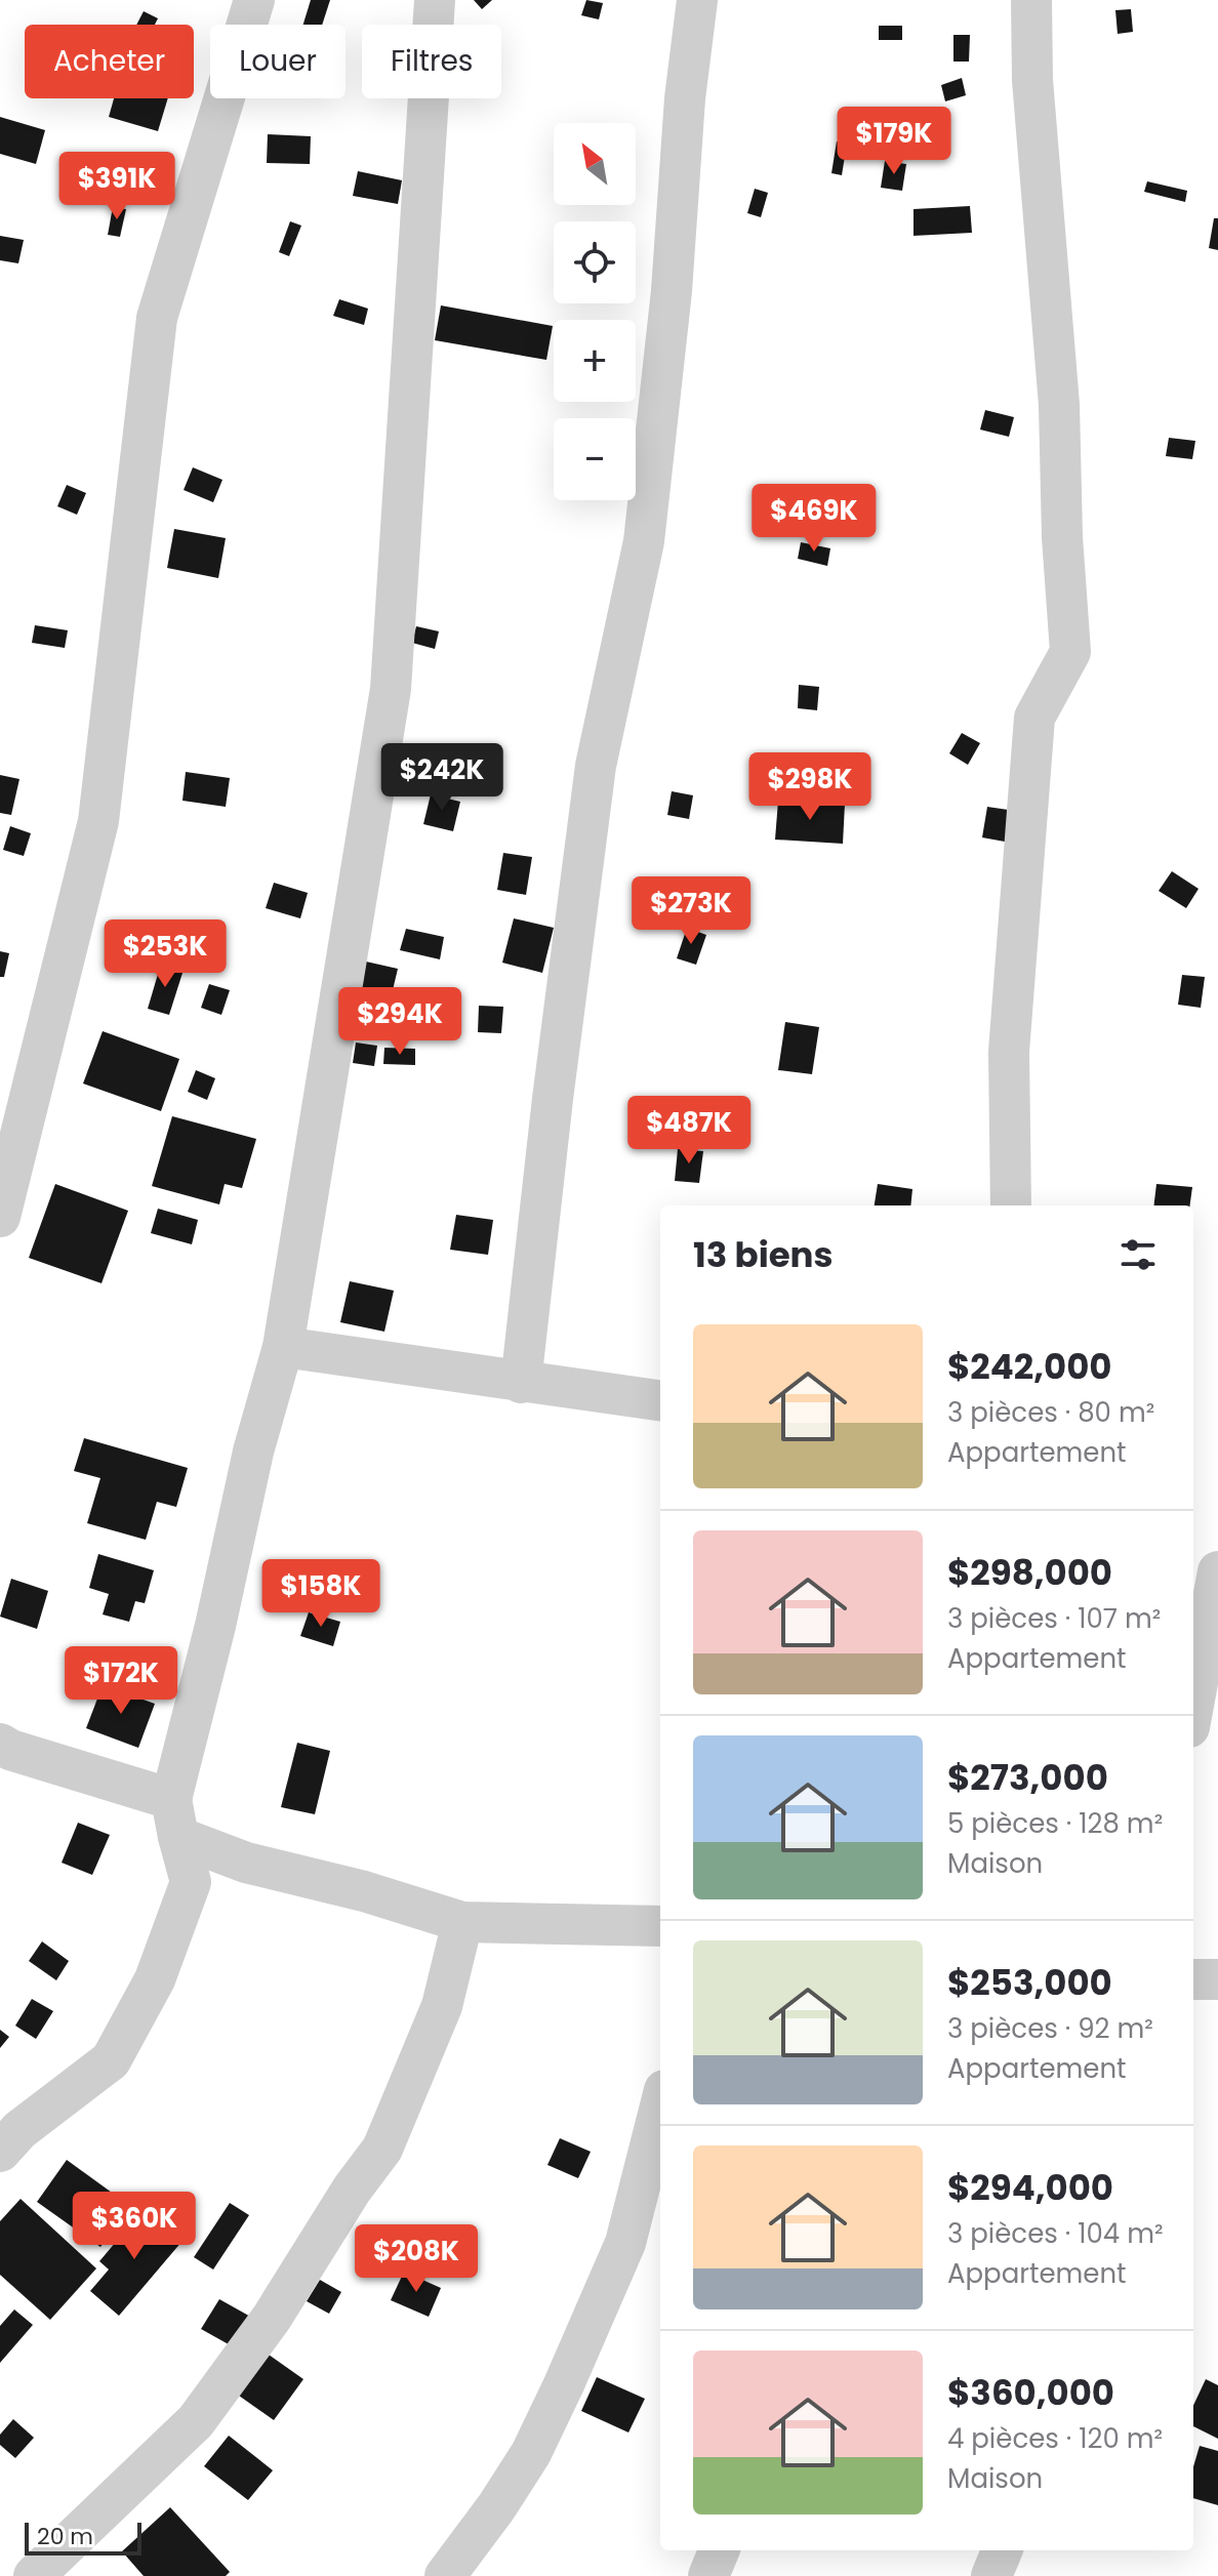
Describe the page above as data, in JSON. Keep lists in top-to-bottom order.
{
  "scale_bar": "20 m",
  "north": "top left",
  "page": {
    "chip": ["Acheter", "Louer", "Filtres"],
    "price": [
      "$179K",
      "$391K",
      "$469K",
      "$242K",
      "$298K",
      "$273K",
      "$253K",
      "$294K",
      "$487K",
      "$158K",
      "$172K",
      "$360K",
      "$208K"
    ],
    "map_buttons": ["+", "−"],
    "heading": "13 biens",
    "list": [
      {
        "name": "$242,000",
        "note": "3 pièces · 80 m² · Appartement"
      },
      {
        "name": "$298,000",
        "note": "3 pièces · 107 m² · Appartement"
      },
      {
        "name": "$273,000",
        "note": "5 pièces · 128 m² · Maison"
      },
      {
        "name": "$253,000",
        "note": "3 pièces · 92 m² · Appartement"
      },
      {
        "name": "$294,000",
        "note": "3 pièces · 104 m² · Appartement"
      },
      {
        "name": "$360,000",
        "note": "4 pièces · 120 m² · Maison"
      }
    ],
    "scale": "20 m"
  }
}
